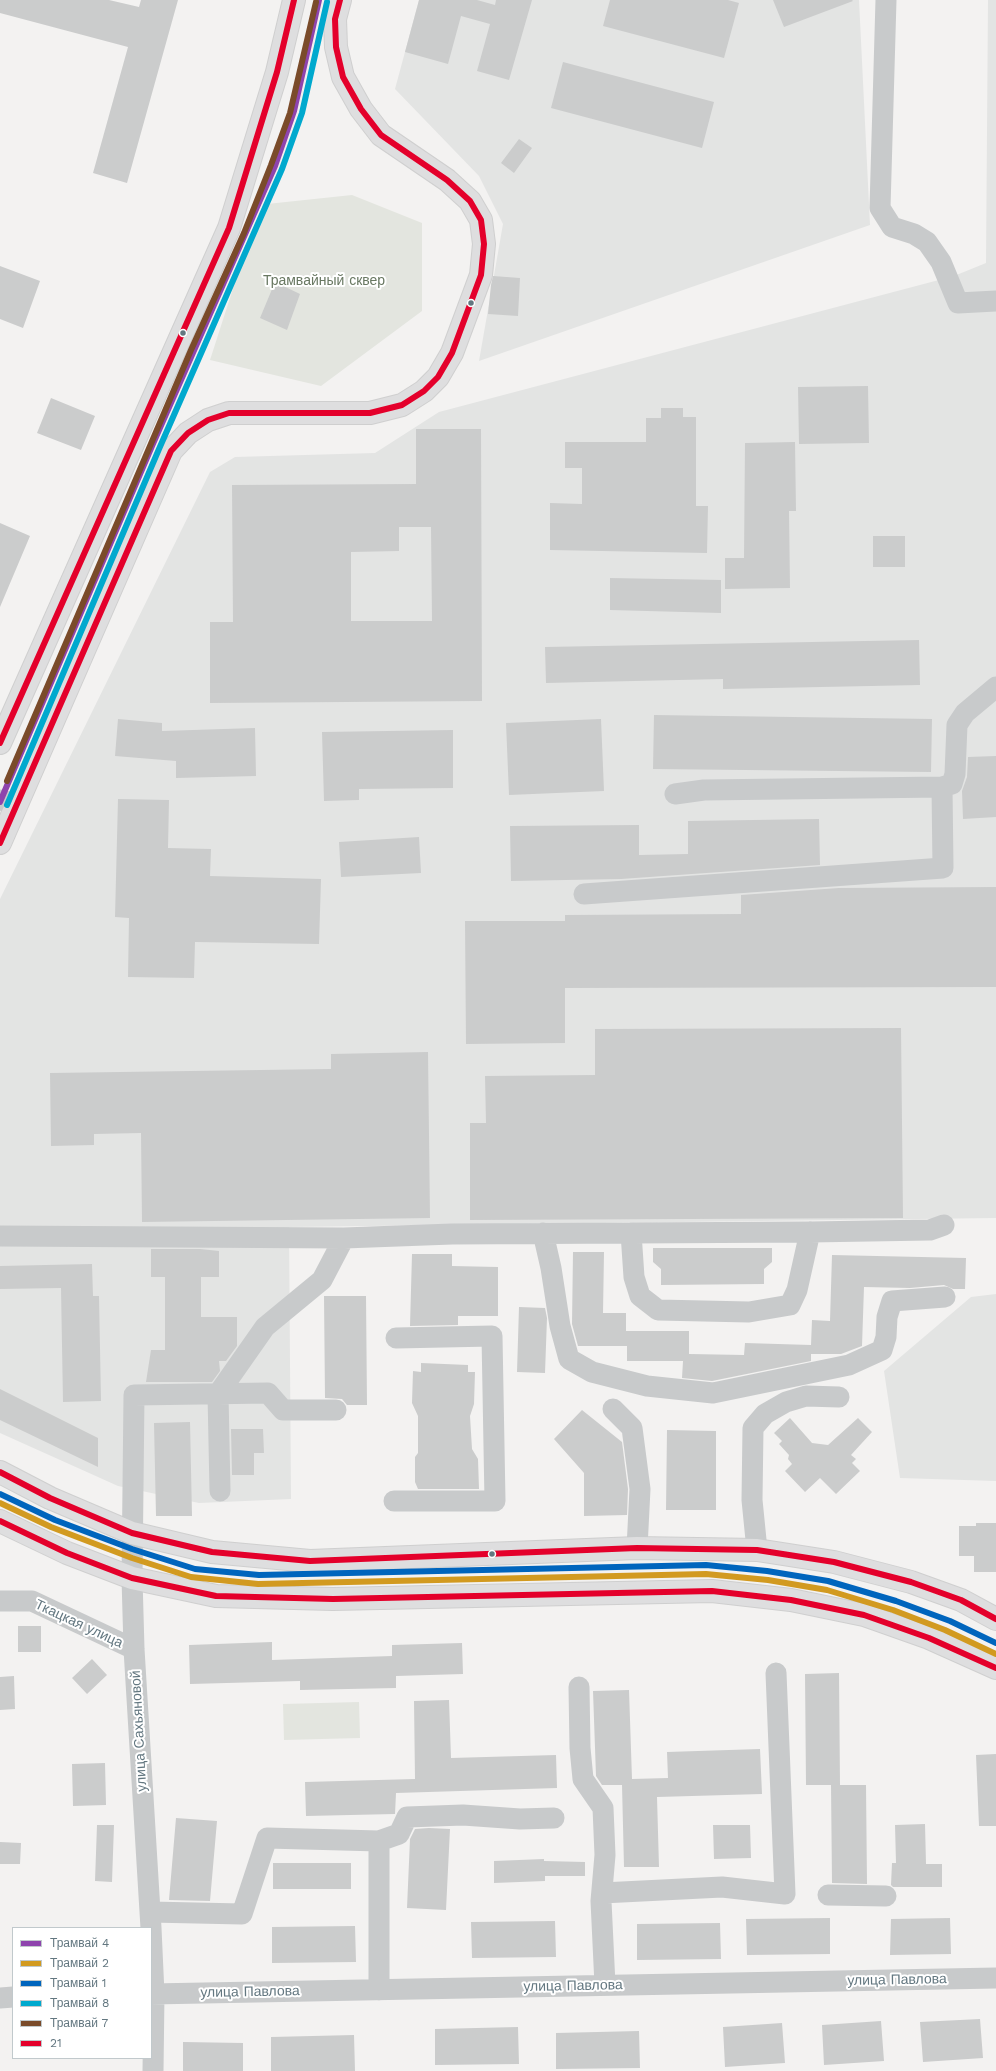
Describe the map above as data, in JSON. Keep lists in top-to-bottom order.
{
  "streets": {
    "street": ["Ткацкая улица", "улица Сахьяновой", "улица Павлова"]
  },
  "crossings": [
    ["Ткацкая улица", "улица Сахьяновой"],
    ["улица Сахьяновой", "улица Павлова"]
  ],
  "parks": ["Трамвайный сквер"],
  "lines": [
    "tram line 4",
    "transit line 21",
    "tram line 8",
    "tram line 7",
    "tram line 1",
    "tram line 2"
  ],
  "legend": [
    "Трамвай 4",
    "Трамвай 2",
    "Трамвай 1",
    "Трамвай 8",
    "Трамвай 7",
    "21"
  ]
}
